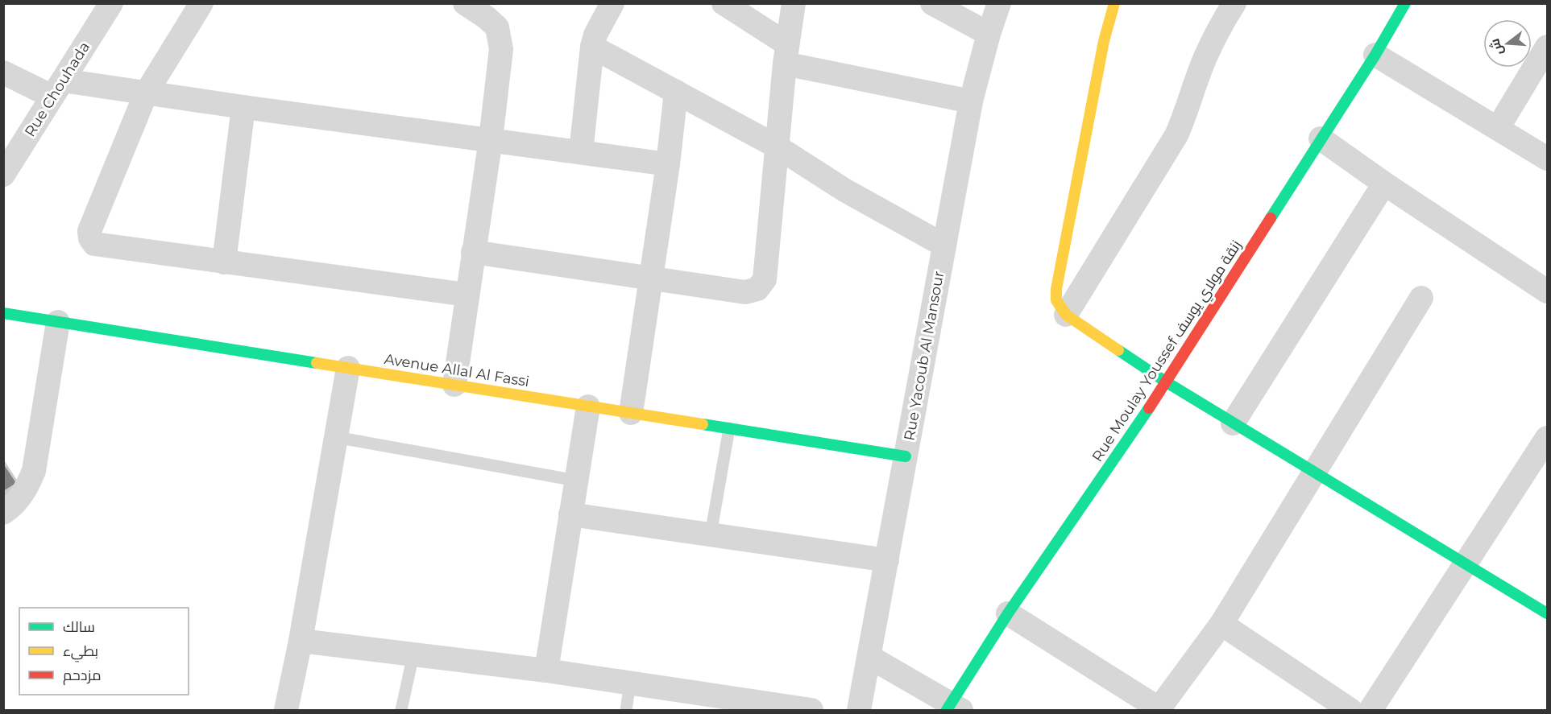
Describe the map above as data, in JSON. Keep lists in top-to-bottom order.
{
  "streets": {
    "street": [
      "Rue Chouhada",
      "Rue Moulay Youssef زنقة مولاي يوسف",
      "Rue Yacoub Al Mansour",
      "Avenue Allal Al Fassi"
    ]
  },
  "crossings": [
    ["Rue Yacoub Al Mansour", "Avenue Allal Al Fassi"]
  ],
  "legend": ["سالك", "بطيء", "مزدحم"],
  "north": "left"
}
